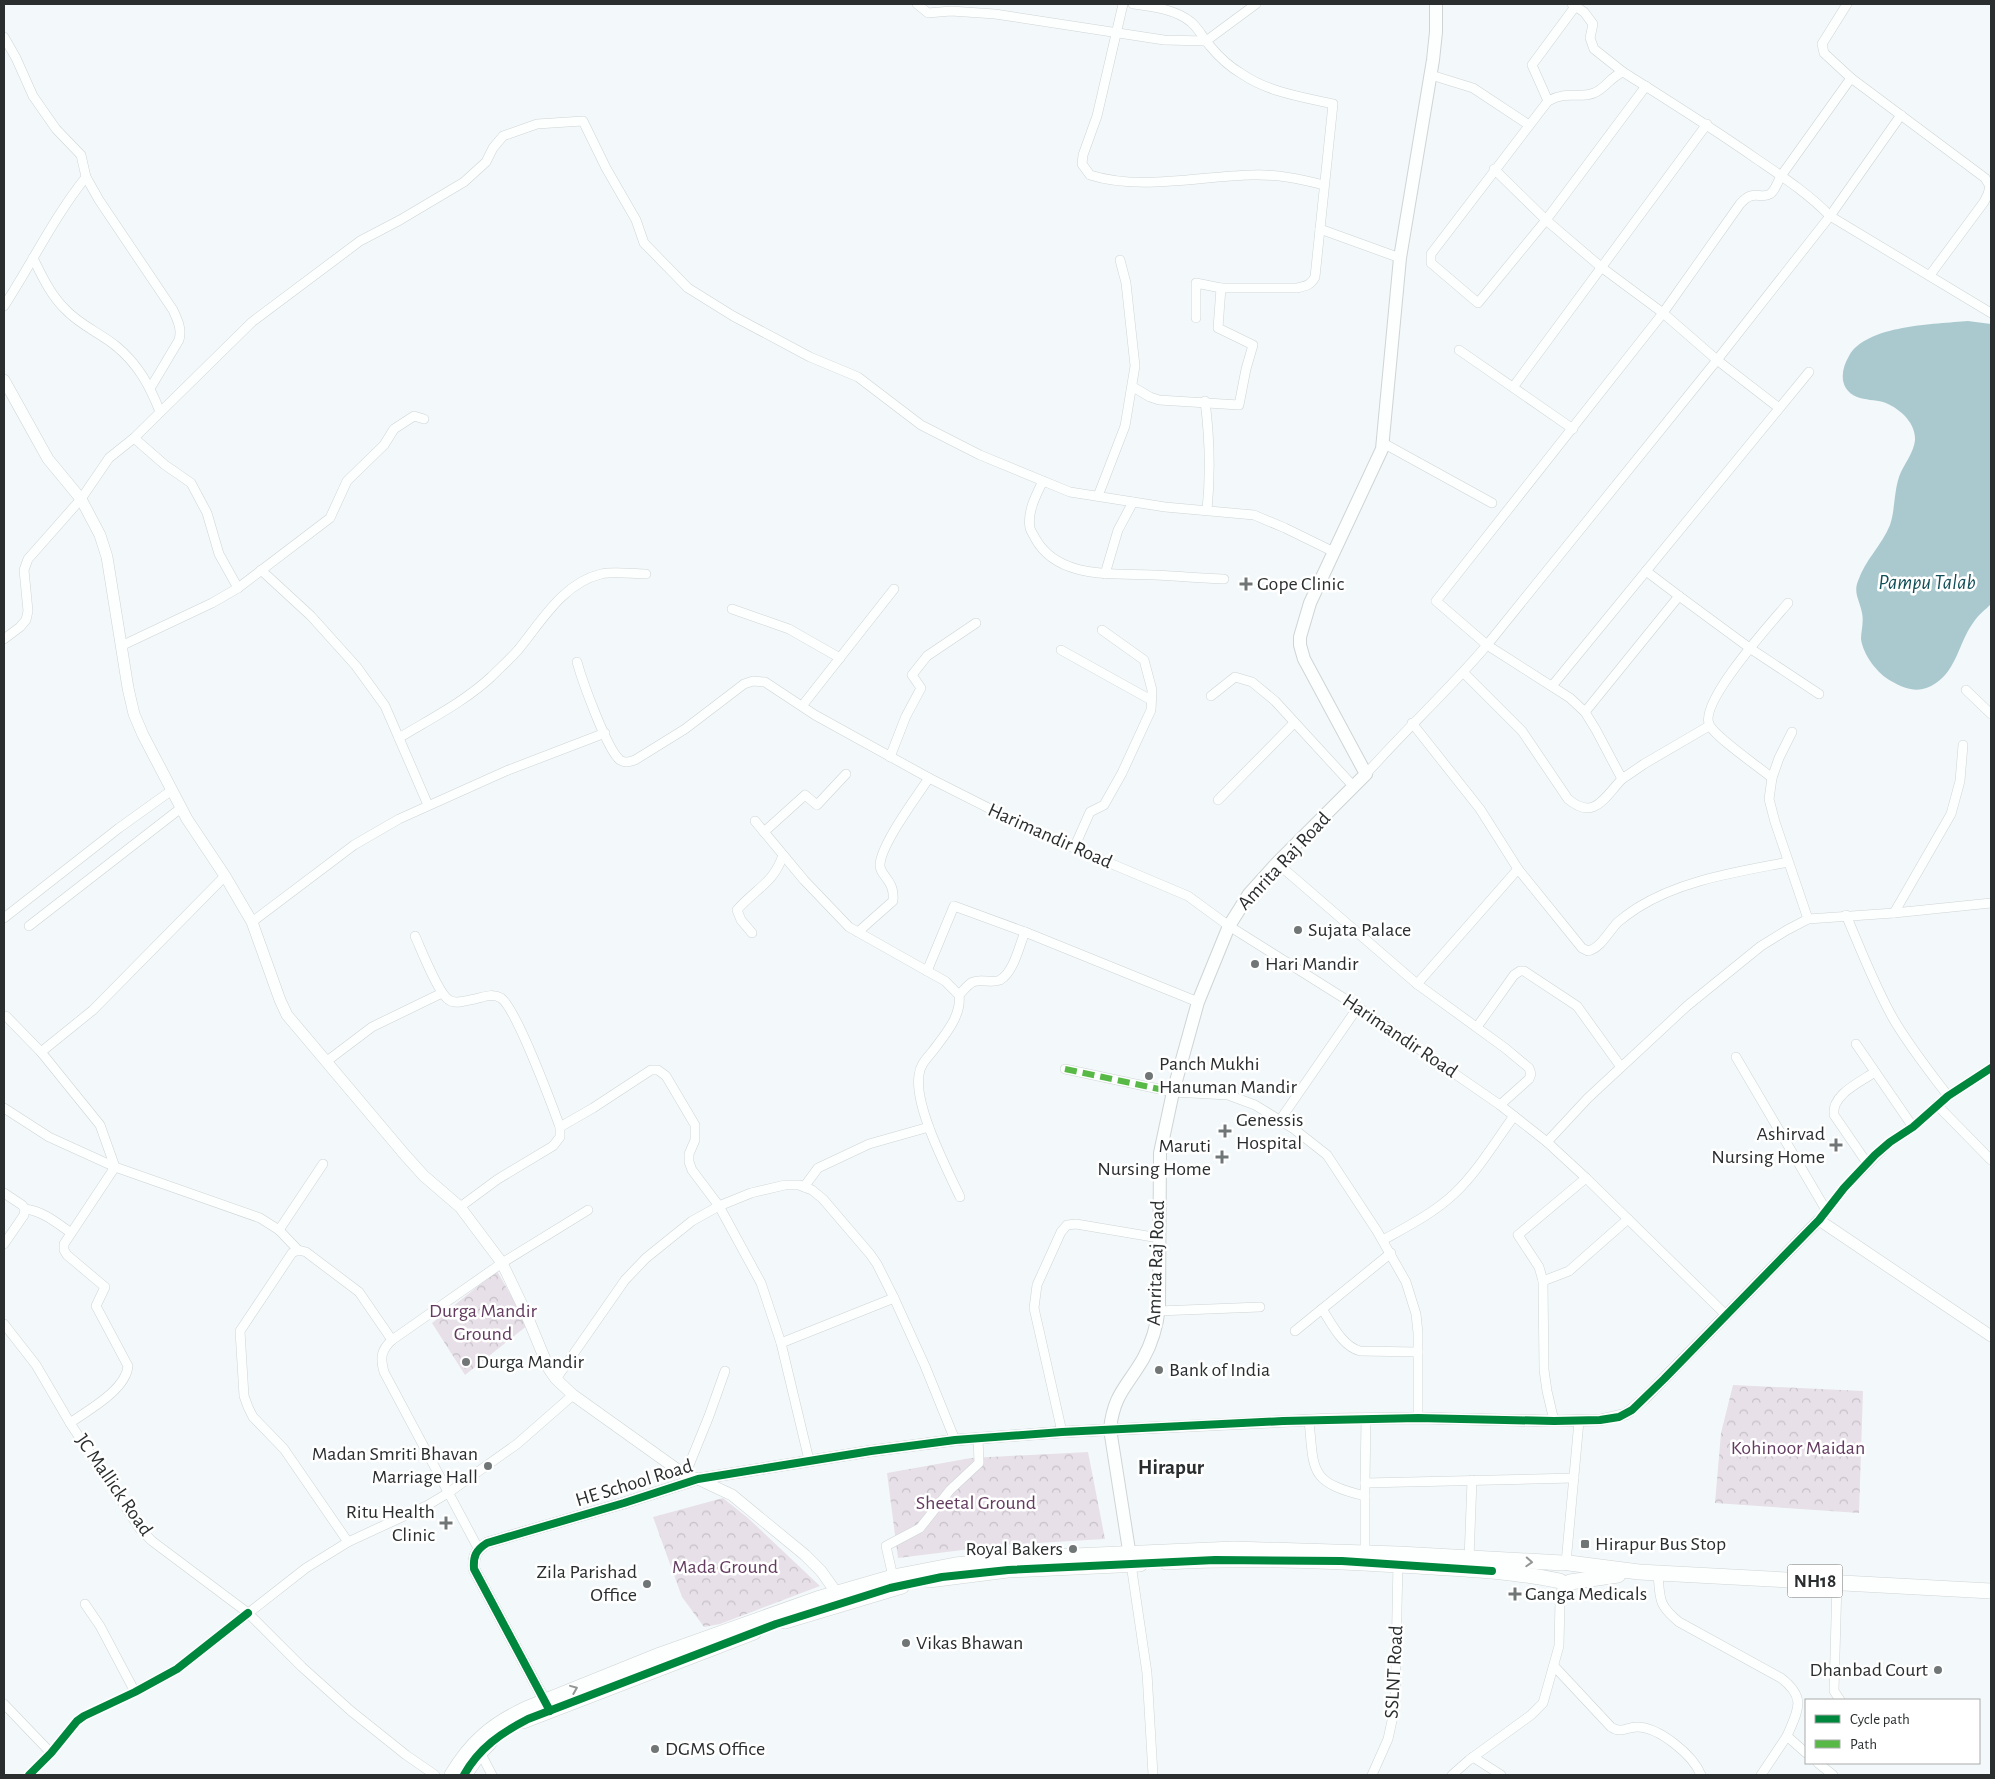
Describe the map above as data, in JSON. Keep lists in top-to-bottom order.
{
  "streets": {
    "highway": ["NH18"],
    "main road": ["Amrita Raj Road"],
    "street": [
      "Harimandir Road",
      "HE School Road",
      "JC Mallick Road",
      "SSLNT Road"
    ]
  },
  "crossings": [
    ["Harimandir Road", "Amrita Raj Road"],
    ["Harimandir Road", "HE School Road"],
    ["Amrita Raj Road", "HE School Road"],
    ["Amrita Raj Road", "NH18"],
    ["NH18", "SSLNT Road"]
  ],
  "districts": ["Hirapur"],
  "water": ["Pampu Talab"],
  "parks": [
    "Durga Mandir Ground",
    "Kohinoor Maidan",
    "Sheetal Ground",
    "Mada Ground"
  ],
  "places": {
    "health": [
      "Gope Clinic",
      "Genessis Hospital",
      "Ashirvad Nursing Home",
      "Maruti Nursing Home",
      "Ritu Health Clinic",
      "Ganga Medicals"
    ],
    "other": [
      "Sujata Palace",
      "Hari Mandir",
      "Panch Mukhi Hanuman Mandir",
      "Durga Mandir",
      "Bank of India",
      "Madan Smriti Bhavan Marriage Hall",
      "Royal Bakers",
      "Zila Parishad Office",
      "Vikas Bhawan",
      "Dhanbad Court",
      "DGMS Office"
    ],
    "transit": ["Hirapur Bus Stop"]
  },
  "legend": ["Cycle path", "Path"]
}
